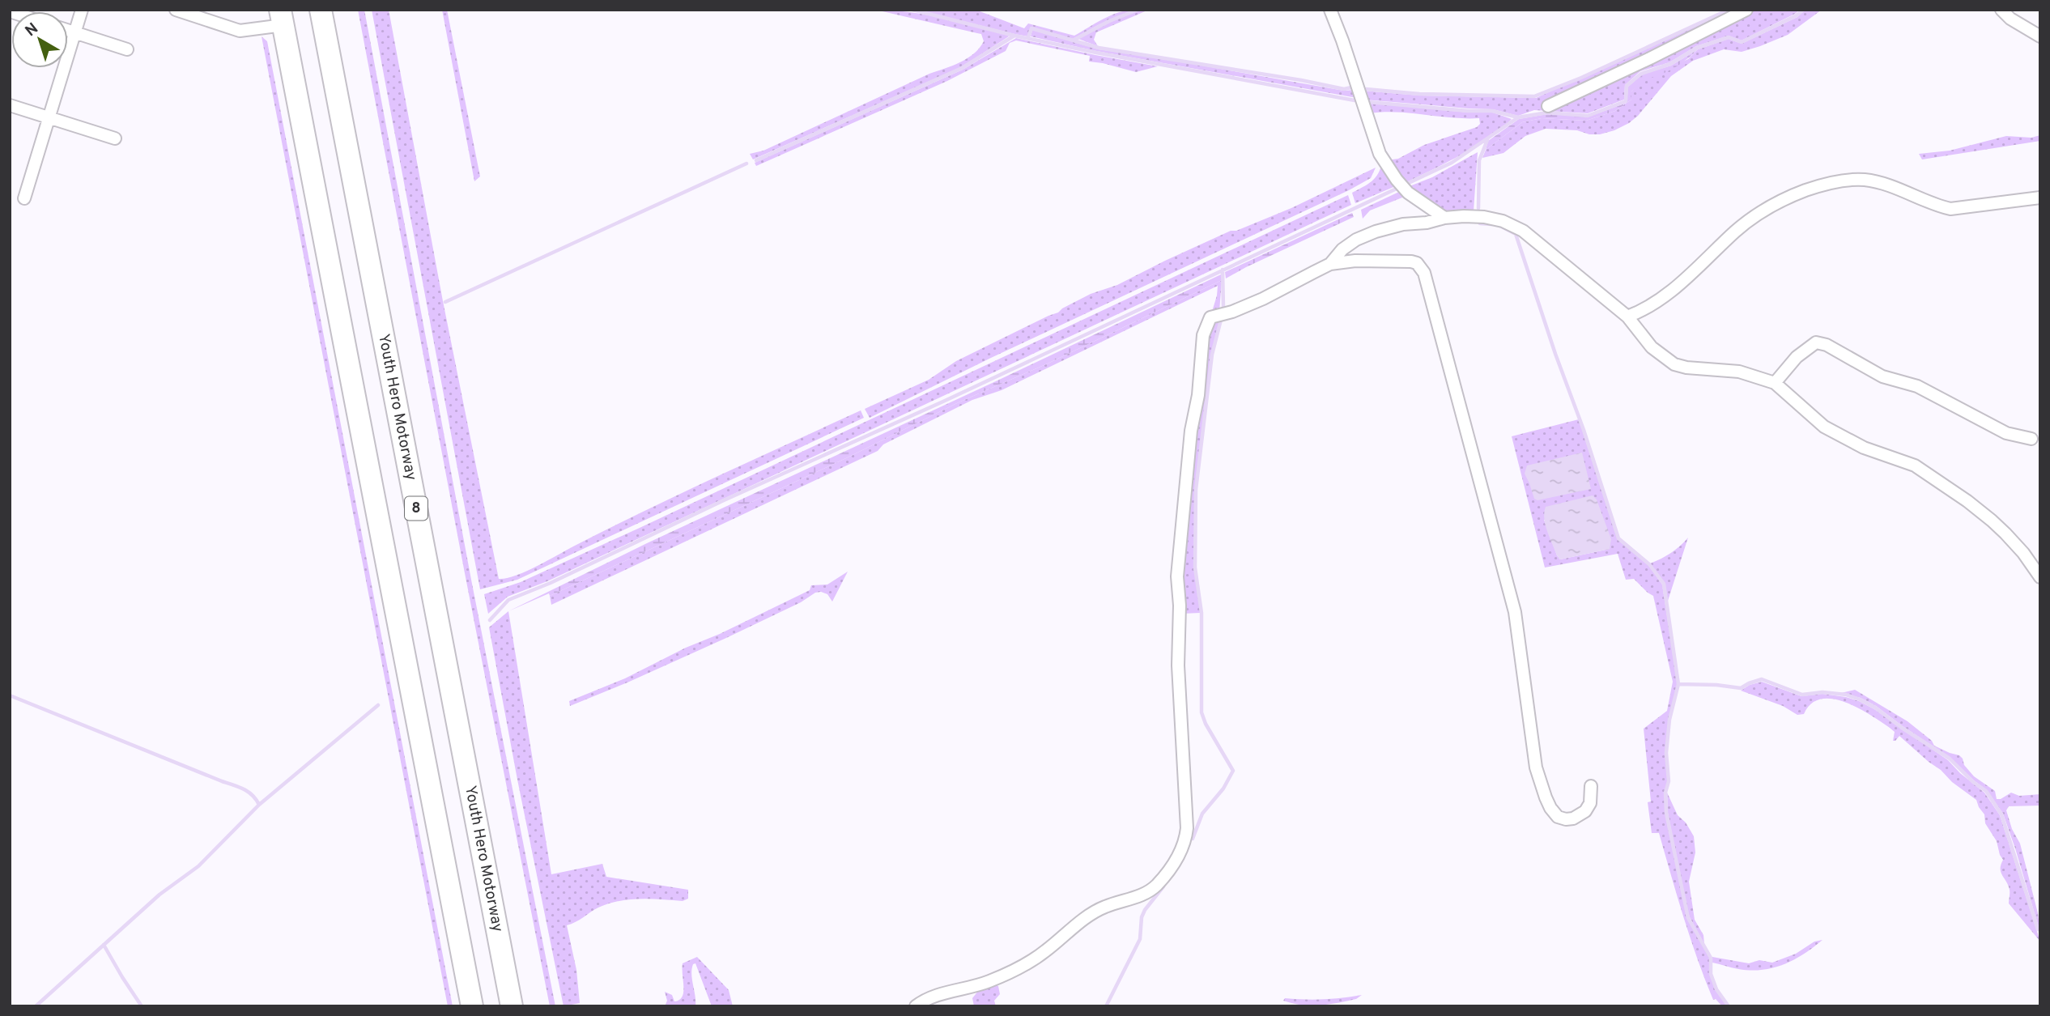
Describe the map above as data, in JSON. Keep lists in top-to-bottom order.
{
  "streets": {
    "highway": ["Youth Hero Motorway", "8"]
  },
  "north": "top left"
}
